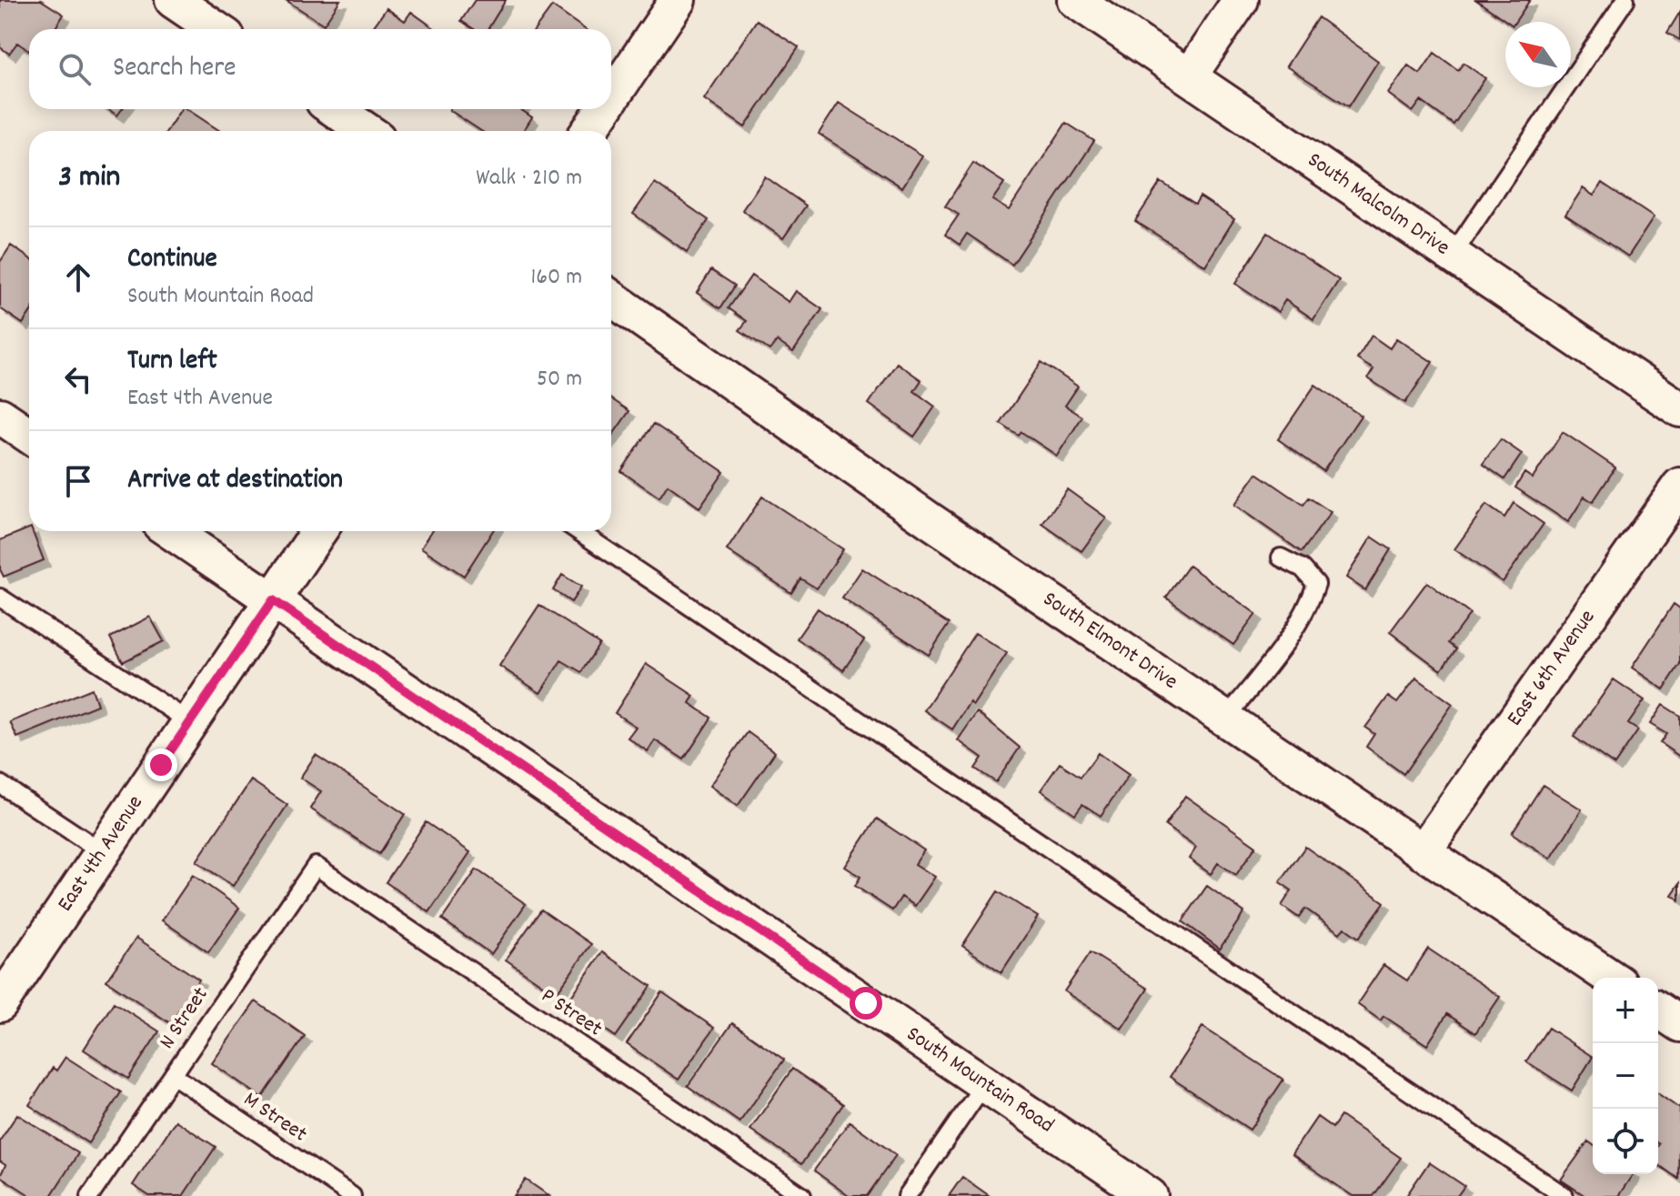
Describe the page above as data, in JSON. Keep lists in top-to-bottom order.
{
  "streets": {
    "street": [
      "South Malcolm Drive",
      "South Elmont Drive",
      "East 6th Avenue",
      "East 4th Avenue",
      "South Mountain Road"
    ],
    "lane": ["P Street", "N Street", "M Street"]
  },
  "crossings": [
    ["South Elmont Drive", "East 6th Avenue"],
    ["East 4th Avenue", "South Mountain Road"],
    ["P Street", "N Street"],
    ["N Street", "M Street"]
  ],
  "north": "top left",
  "page": {
    "search": "Search here",
    "heading": ["3 min", "Walk · 210 m"],
    "list": [
      ["Continue", "South Mountain Road", "160 m"],
      ["Turn left", "East 4th Avenue", "50 m"],
      "Arrive at destination"
    ],
    "map_buttons": ["+", "−"]
  }
}
